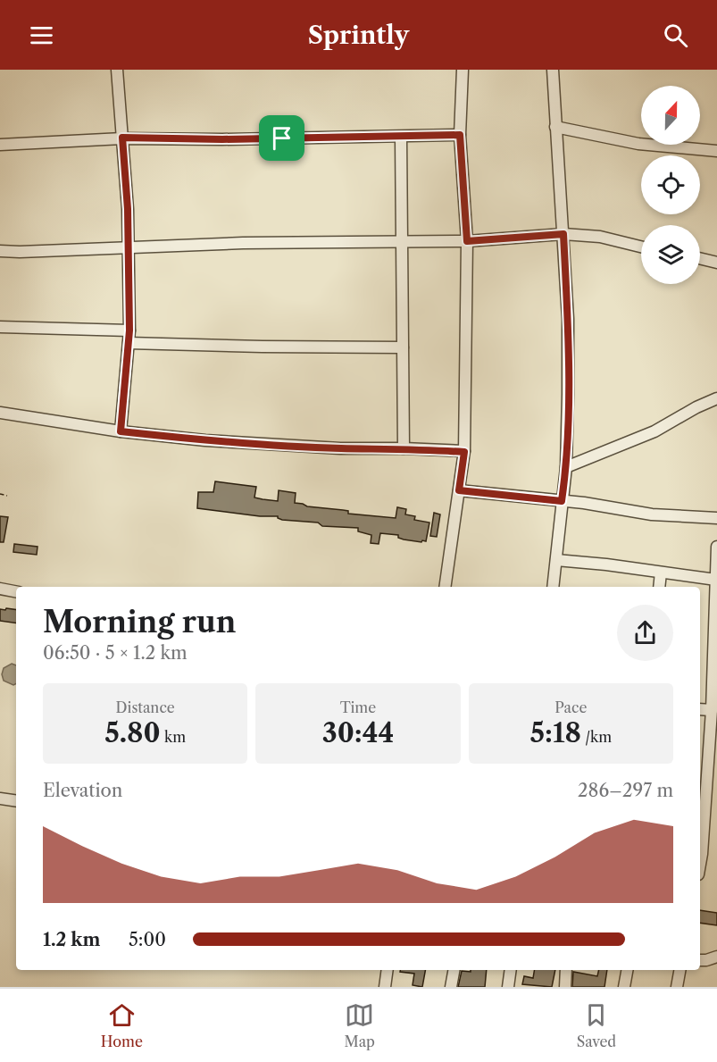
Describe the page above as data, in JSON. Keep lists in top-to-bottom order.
{
  "north": "top",
  "page": {
    "header": "Sprintly",
    "heading": ["Morning run", "06:50 · 5 × 1.2 km"],
    "stats": [
      ["Distance", "5.80 km"],
      ["Time", "30:44"],
      ["Pace", "5:18 /km"]
    ],
    "chart": ["Elevation", "286–297 m"],
    "list": [
      {
        "name": "1.2 km",
        "note": "5:00"
      }
    ],
    "tabs": ["Home", "Map", "Saved"]
  }
}
